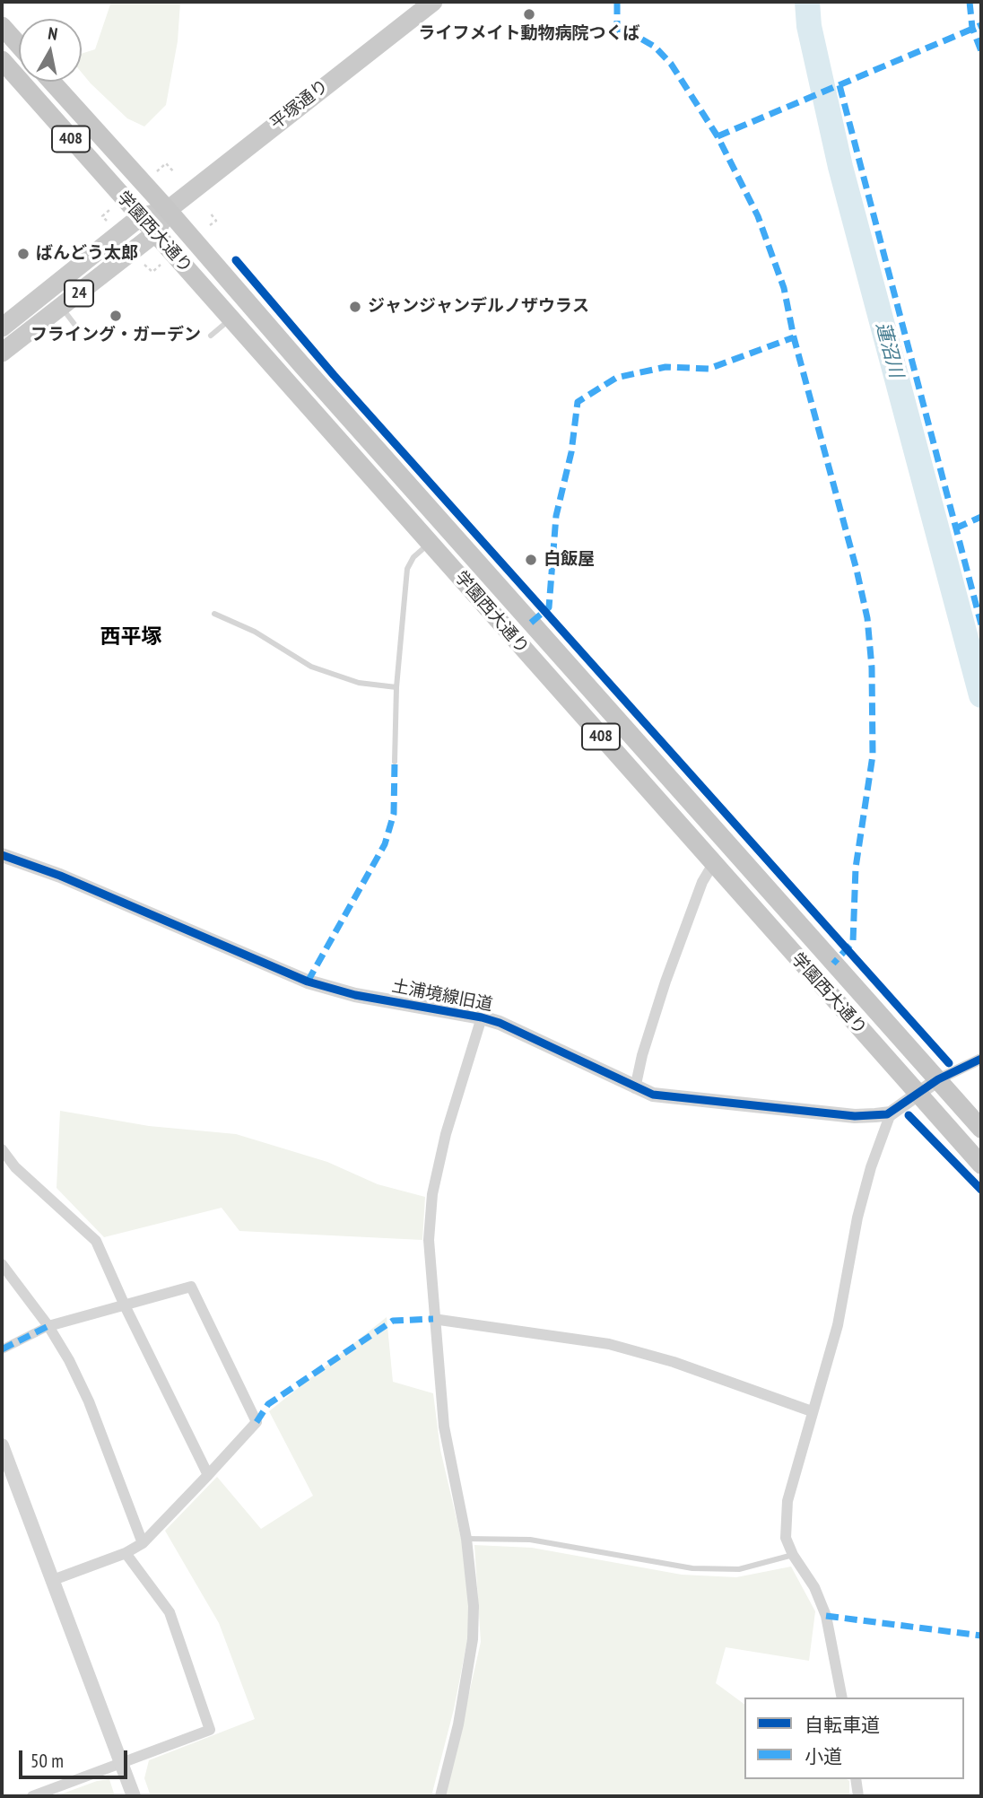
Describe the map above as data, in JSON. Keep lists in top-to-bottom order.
{
  "streets": {
    "highway": ["408", "学園西大通り"],
    "main road": ["平塚通り", "24"],
    "street": ["土浦境線旧道"]
  },
  "crossings": [
    ["平塚通り", "学園西大通り"],
    ["平塚通り", "24"],
    ["学園西大通り", "24"]
  ],
  "districts": ["西平塚"],
  "water": ["蓮沼川"],
  "places": [
    "ライフメイト動物病院つくば",
    "ばんどう太郎",
    "ジャンジャンデルノザウラス",
    "フライング・ガーデン",
    "白飯屋"
  ],
  "legend": ["自転車道", "小道"],
  "scale_bar": "50 m",
  "north": "top"
}
